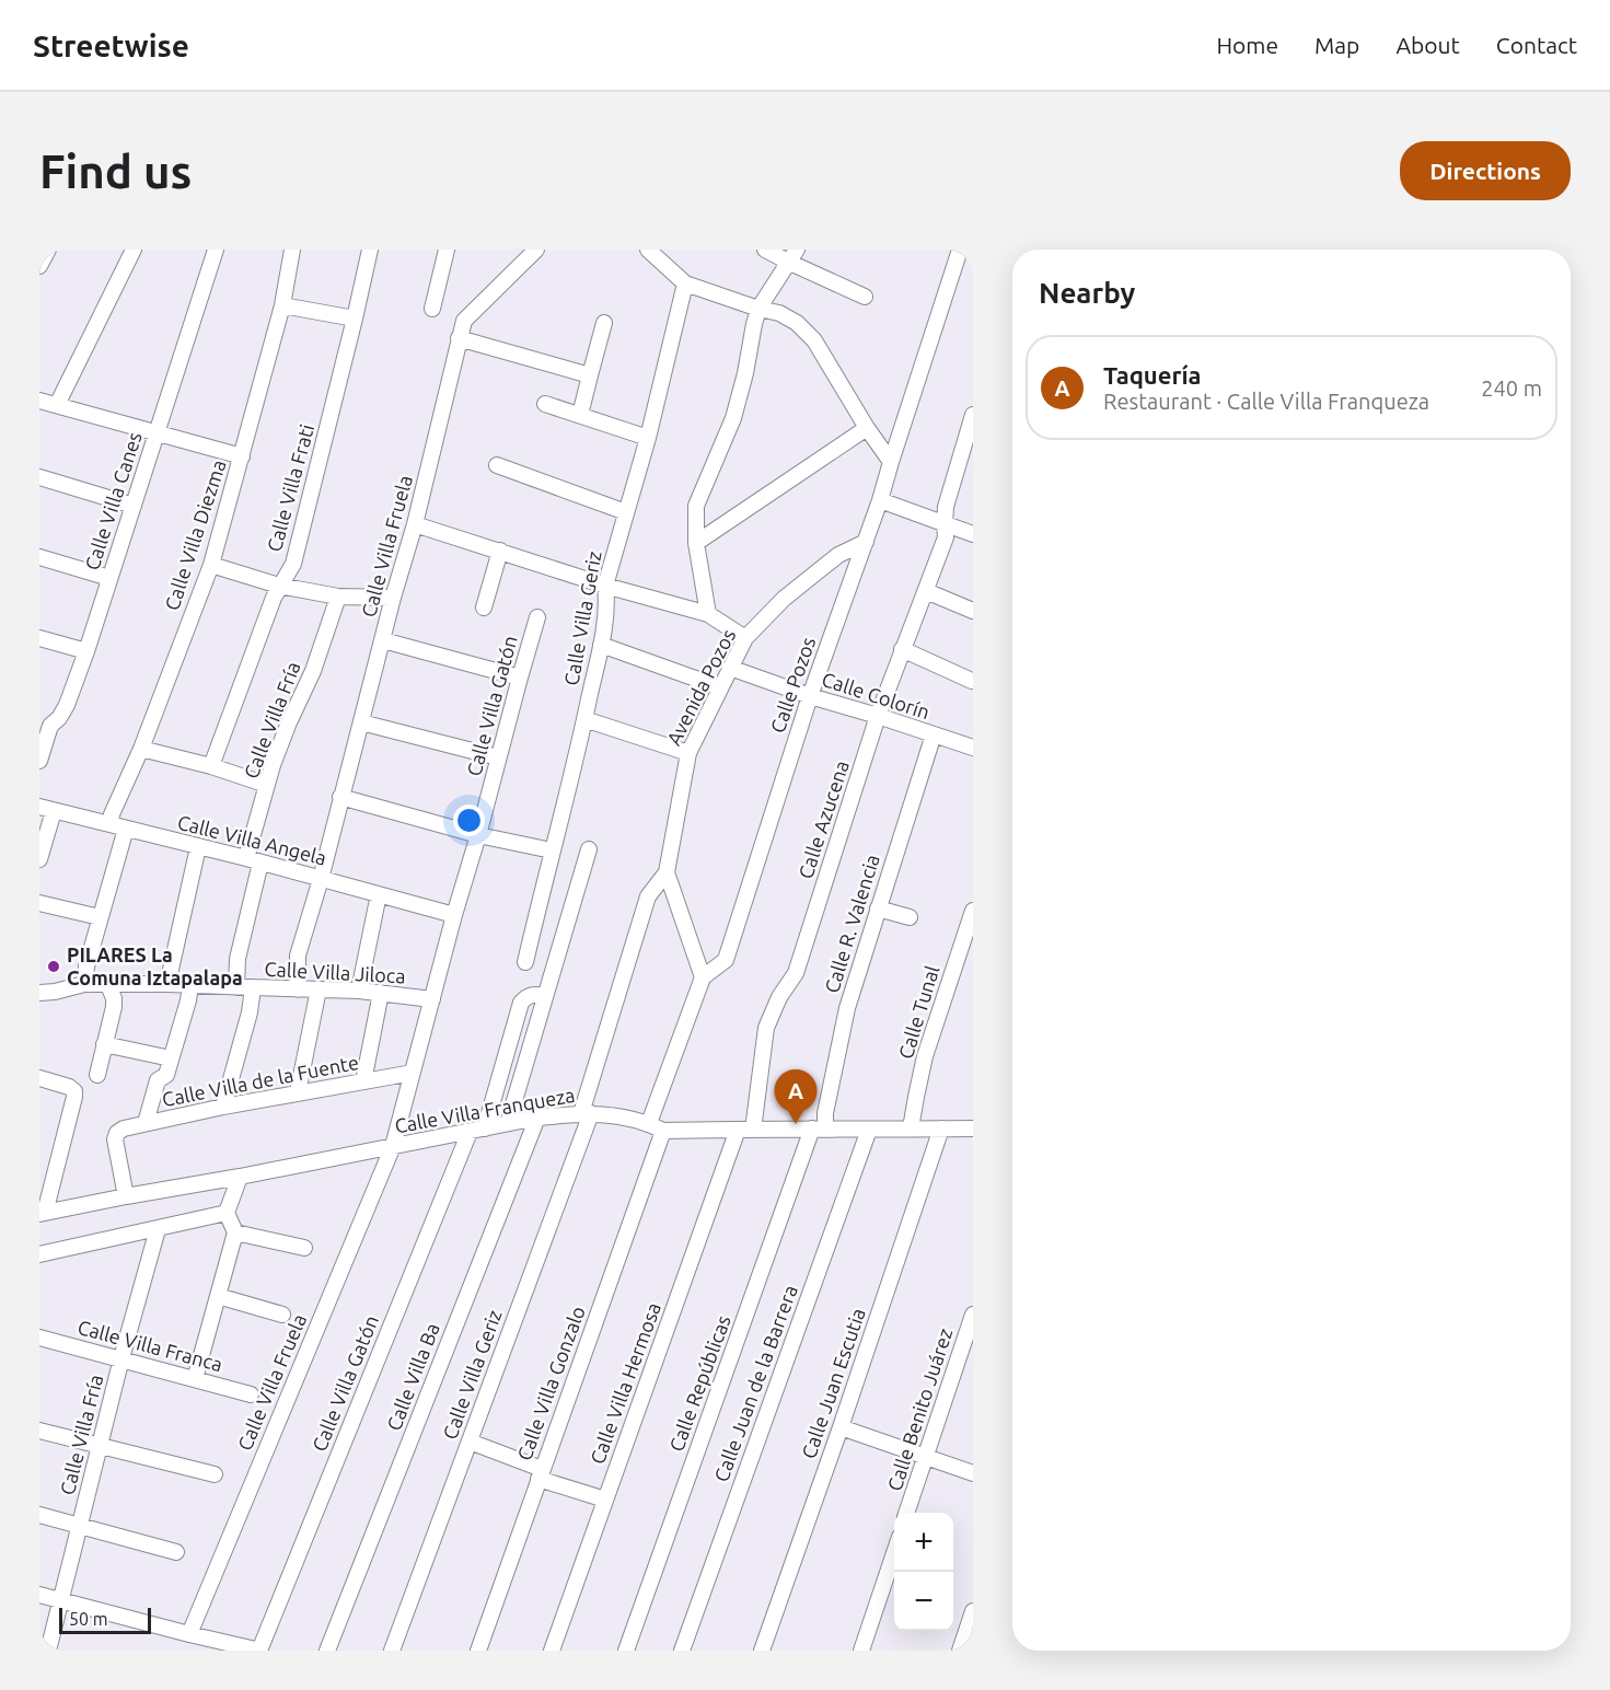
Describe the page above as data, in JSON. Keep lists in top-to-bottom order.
{
  "streets": {
    "street": [
      "Calle Villa Frati",
      "Calle Villa Canes",
      "Calle Villa Diezma",
      "Calle Villa Fruela",
      "Calle Villa Geriz",
      "Calle Pozos",
      "Avenida Pozos",
      "Calle Colorín",
      "Calle Villa Gatón",
      "Calle Villa Fría",
      "Calle Azucena",
      "Calle Villa Angela",
      "Calle R. Valencia",
      "Calle Villa Jiloca",
      "Calle Tunal",
      "Calle Villa de la Fuente",
      "Calle Villa Franqueza",
      "Calle Villa Franca",
      "Calle Villa Ba",
      "Calle Villa Gonzalo",
      "Calle Villa Hermosa",
      "Calle Repúblicas",
      "Calle Juan de la Barrera",
      "Calle Juan Escutia",
      "Calle Benito Juárez"
    ]
  },
  "crossings": [
    ["Calle Villa Diezma", "Calle Villa Angela"],
    ["Calle Villa Fruela", "Calle Villa Gatón"],
    ["Calle Villa Fruela", "Calle Villa Angela"],
    ["Calle Villa Fruela", "Calle Villa Jiloca"],
    ["Calle Villa Fruela", "Calle Villa Franqueza"],
    ["Calle Villa Geriz", "Calle Villa Franqueza"],
    ["Calle Pozos", "Avenida Pozos"],
    ["Calle Pozos", "Calle Colorín"],
    ["Calle Pozos", "Calle Villa Franqueza"],
    ["Avenida Pozos", "Calle Colorín"],
    ["Calle Colorín", "Calle Azucena"],
    ["Calle Colorín", "Calle R. Valencia"],
    ["Calle Villa Gatón", "Calle Villa Angela"],
    ["Calle Villa Gatón", "Calle Villa Jiloca"],
    ["Calle Villa Gatón", "Calle Villa de la Fuente"],
    ["Calle Villa Gatón", "Calle Villa Franqueza"],
    ["Calle Villa Fría", "Calle Villa Angela"],
    ["Calle Villa Fría", "Calle Villa Jiloca"],
    ["Calle Villa Fría", "Calle Villa Franca"],
    ["Calle Azucena", "Calle Villa Franqueza"],
    ["Calle Azucena", "Calle Villa Hermosa"],
    ["Calle R. Valencia", "Calle Villa Franqueza"],
    ["Calle R. Valencia", "Calle Repúblicas"],
    ["Calle Tunal", "Calle Villa Franqueza"],
    ["Calle Villa de la Fuente", "Calle Villa Franqueza"],
    ["Calle Villa Franqueza", "Calle Villa Ba"],
    ["Calle Villa Franqueza", "Calle Villa Gonzalo"],
    ["Calle Villa Franqueza", "Calle Villa Hermosa"],
    ["Calle Villa Franqueza", "Calle Repúblicas"],
    ["Calle Villa Franqueza", "Calle Juan de la Barrera"],
    ["Calle Villa Franqueza", "Calle Juan Escutia"]
  ],
  "places": ["PILARES La Comuna Iztapalapa"],
  "scale_bar": "50 m",
  "page": {
    "header": "Streetwise",
    "nav": [
      "Home",
      "Map",
      "About",
      "Contact"
    ],
    "buttons": "Directions",
    "title": "Find us",
    "heading": "Nearby",
    "list": [
      {
        "mark": "A",
        "name": "Taquería",
        "note": "Restaurant · Calle Villa Franqueza",
        "value": "240 m"
      }
    ],
    "pins": "A",
    "map_buttons": ["+", "−"],
    "scale": "50 m"
  }
}
